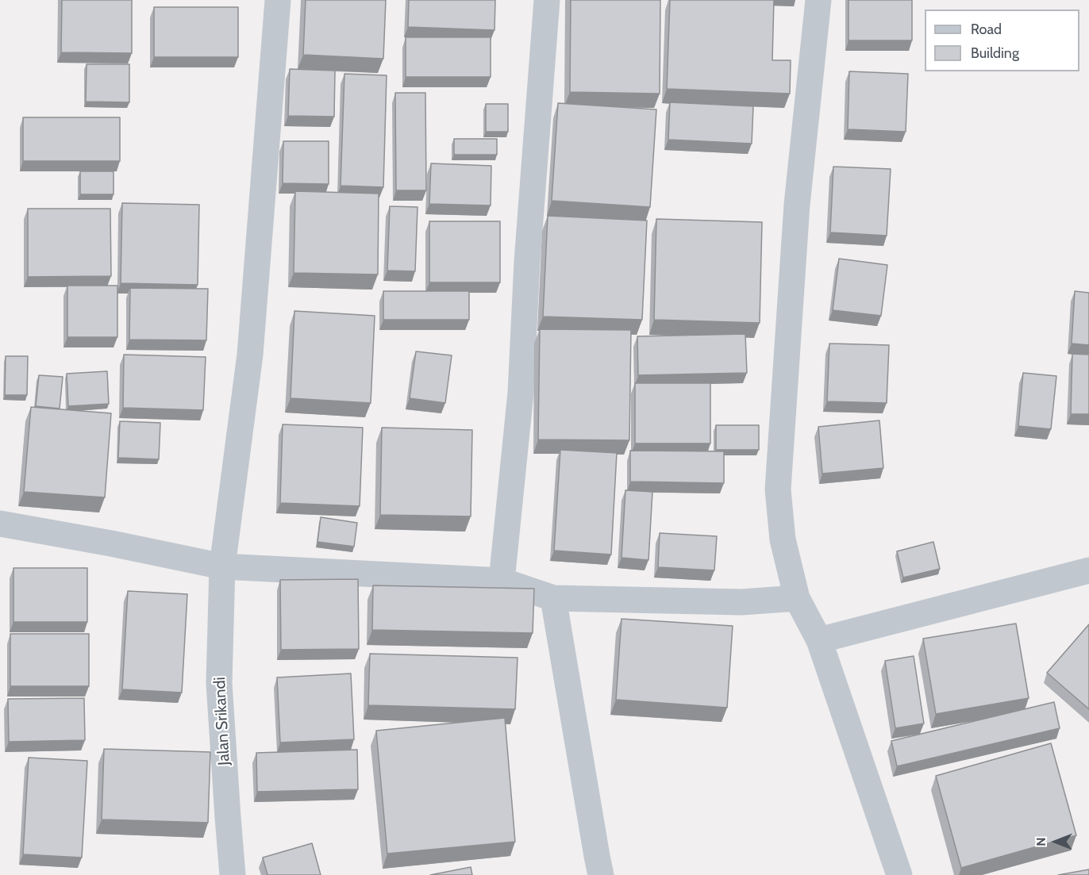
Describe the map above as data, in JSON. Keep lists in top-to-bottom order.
{
  "streets": {
    "street": ["Jalan Srikandi"]
  },
  "legend": ["Road", "Building"],
  "north": "left"
}
